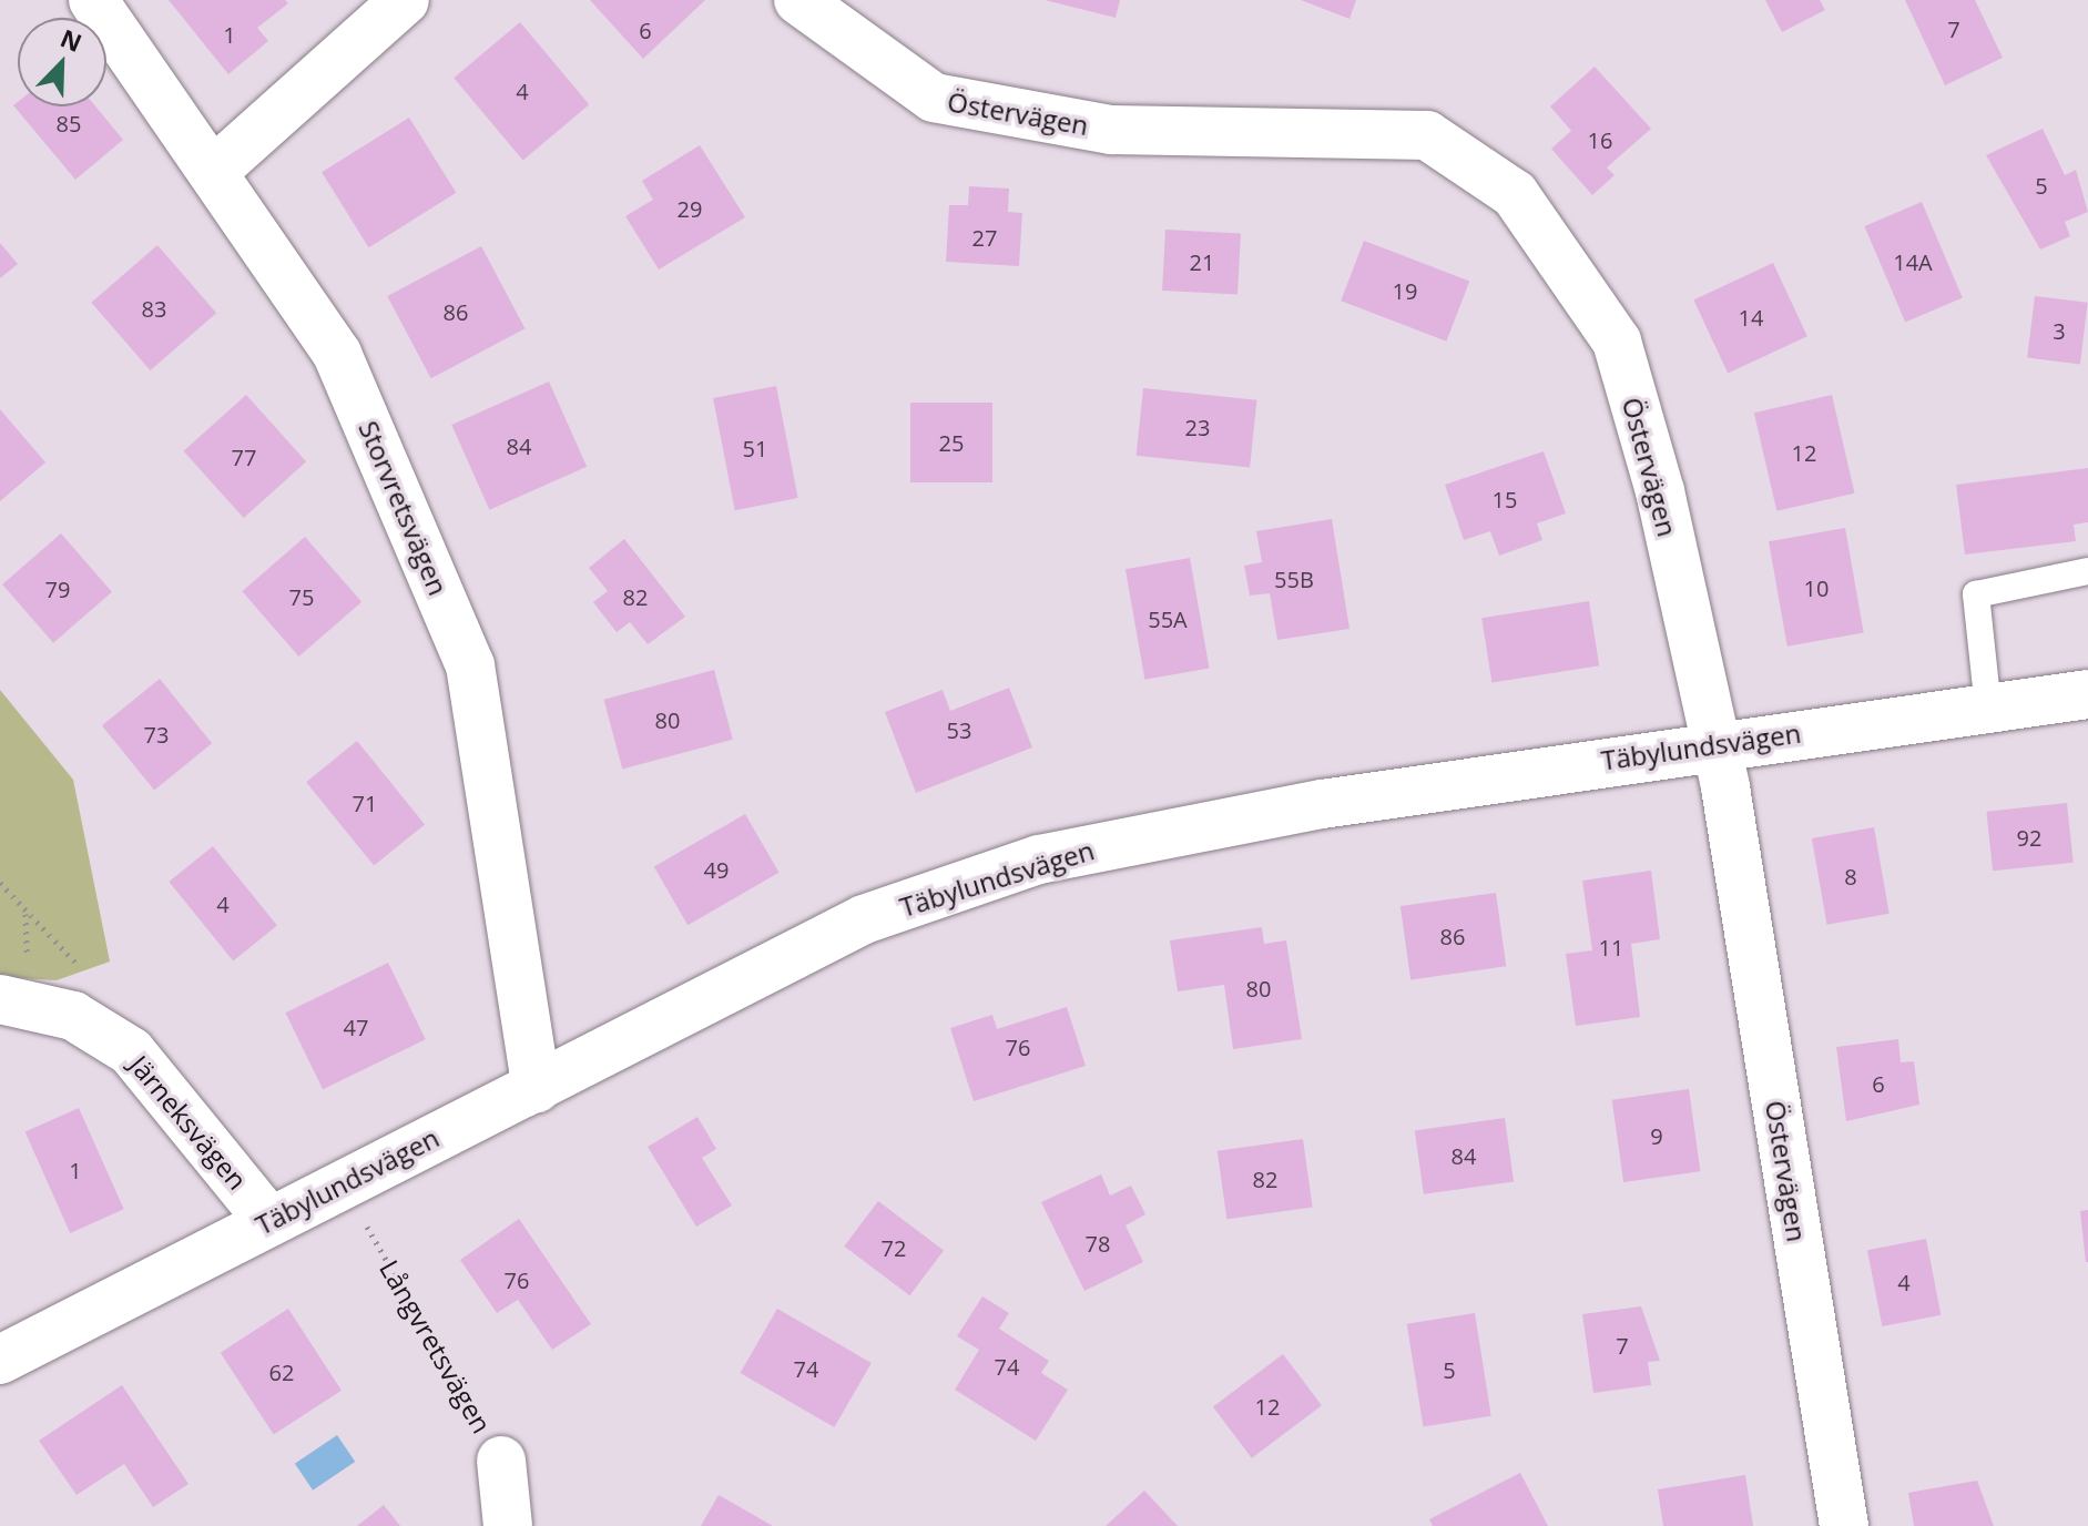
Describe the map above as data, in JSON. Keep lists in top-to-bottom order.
{
  "streets": {
    "street": [
      "Östervägen",
      "Storvretsvägen",
      "Täbylundsvägen",
      "Järneksvägen",
      "Långvretsvägen"
    ]
  },
  "crossings": [
    ["Östervägen", "Täbylundsvägen"],
    ["Storvretsvägen", "Täbylundsvägen"],
    ["Täbylundsvägen", "Järneksvägen"]
  ],
  "house_numbers": [
    "7",
    "6",
    "1",
    "4",
    "85",
    "16",
    "5",
    "29",
    "27",
    "21",
    "14A",
    "19",
    "83",
    "86",
    "14",
    "3",
    "23",
    "25",
    "84",
    "51",
    "12",
    "77",
    "15",
    "55B",
    "10",
    "79",
    "75",
    "82",
    "55A",
    "80",
    "53",
    "73",
    "71",
    "92",
    "49",
    "8",
    "4",
    "86",
    "11",
    "80",
    "47",
    "76",
    "6",
    "9",
    "84",
    "1",
    "82",
    "78",
    "72",
    "76",
    "4",
    "7",
    "74",
    "74",
    "5",
    "62",
    "12"
  ],
  "north": "top right"
}
